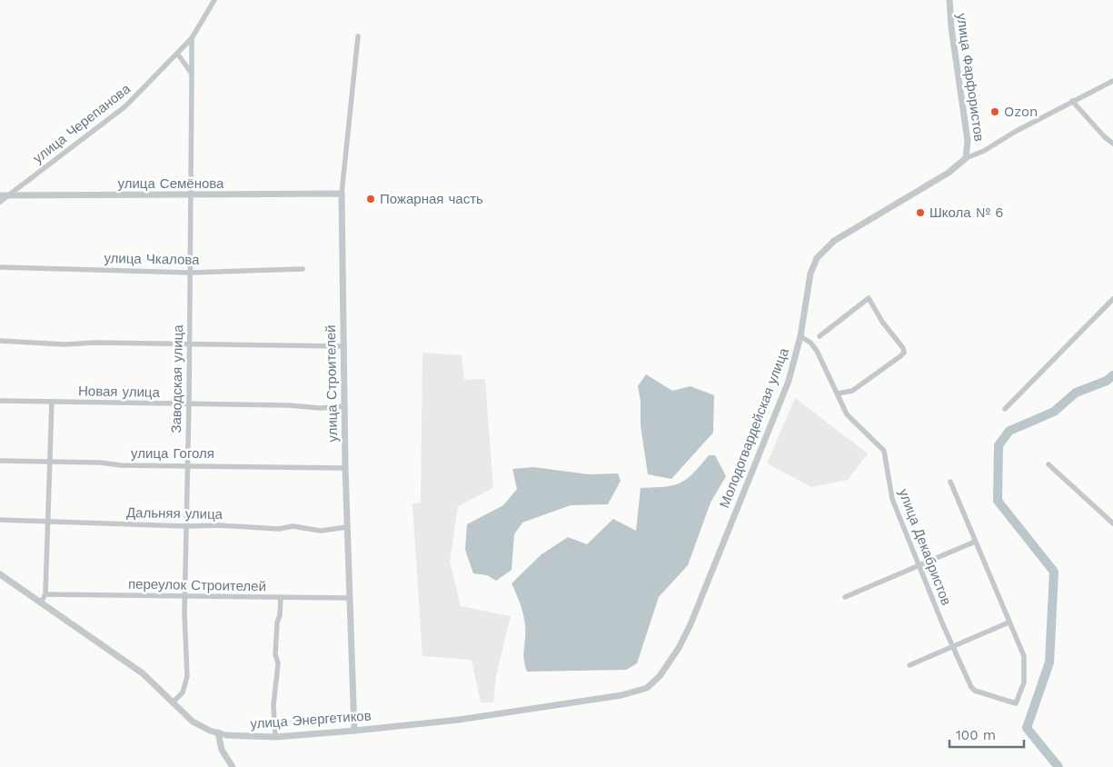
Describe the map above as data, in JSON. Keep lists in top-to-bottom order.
{
  "streets": {
    "street": [
      "улица Фарфористов",
      "улица Черепанова",
      "улица Семёнова",
      "улица Чкалова",
      "Заводская улица",
      "улица Строителей",
      "Новая улица",
      "Молодогвардейская улица",
      "улица Гоголя",
      "Дальняя улица",
      "улица Декабристов",
      "переулок Строителей",
      "улица Энергетиков"
    ]
  },
  "crossings": [
    ["улица Фарфористов", "Молодогвардейская улица"],
    ["улица Черепанова", "улица Семёнова"],
    ["улица Черепанова", "Заводская улица"],
    ["улица Семёнова", "Заводская улица"],
    ["улица Семёнова", "улица Строителей"],
    ["улица Чкалова", "Заводская улица"],
    ["Заводская улица", "Новая улица"],
    ["Заводская улица", "улица Гоголя"],
    ["Заводская улица", "Дальняя улица"],
    ["Заводская улица", "переулок Строителей"],
    ["Заводская улица", "улица Энергетиков"],
    ["улица Строителей", "Новая улица"],
    ["улица Строителей", "улица Гоголя"],
    ["улица Строителей", "Дальняя улица"],
    ["улица Строителей", "переулок Строителей"],
    ["улица Строителей", "улица Энергетиков"],
    ["Молодогвардейская улица", "улица Декабристов"],
    ["Молодогвардейская улица", "улица Энергетиков"]
  ],
  "places": ["Ozon", "Пожарная часть", "Школа № 6"],
  "scale_bar": "100 m"
}
